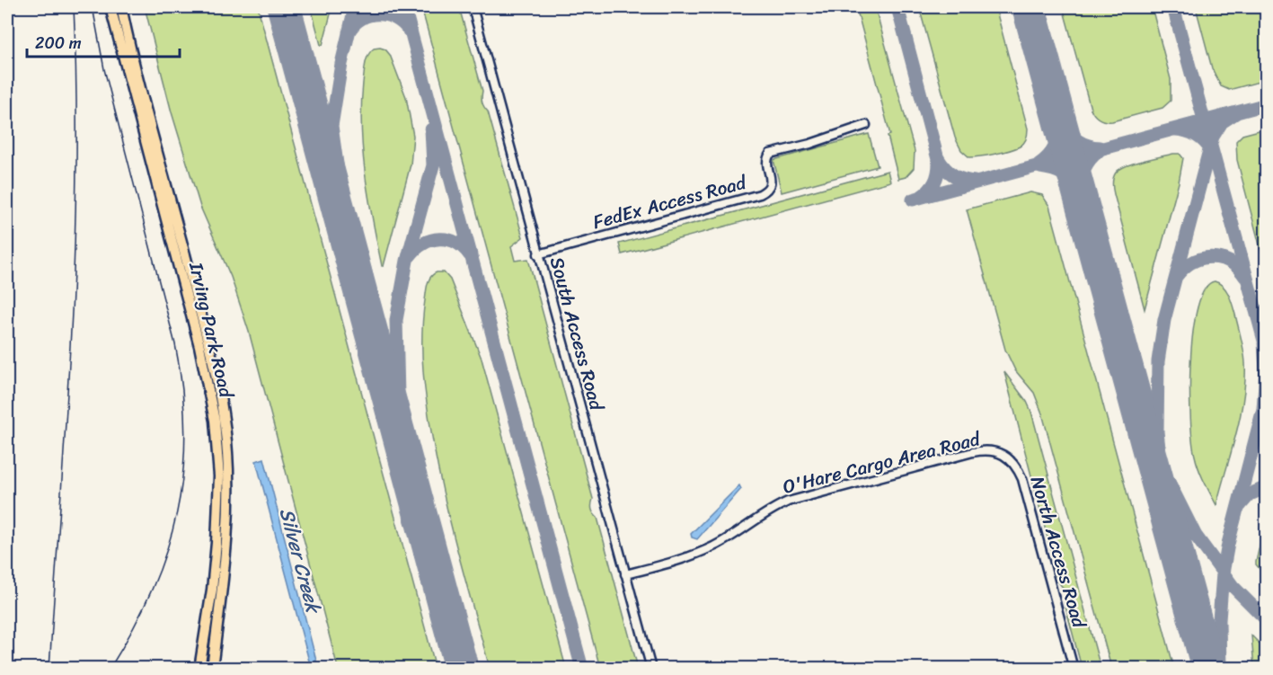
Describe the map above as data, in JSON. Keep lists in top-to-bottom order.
{
  "streets": {
    "main road": ["Irving Park Road"],
    "street": [
      "FedEx Access Road",
      "South Access Road",
      "O'Hare Cargo Area Road",
      "North Access Road"
    ]
  },
  "crossings": [
    ["FedEx Access Road", "South Access Road"],
    ["South Access Road", "O'Hare Cargo Area Road"],
    ["O'Hare Cargo Area Road", "North Access Road"]
  ],
  "water": ["Silver Creek"],
  "scale_bar": "200 m"
}
